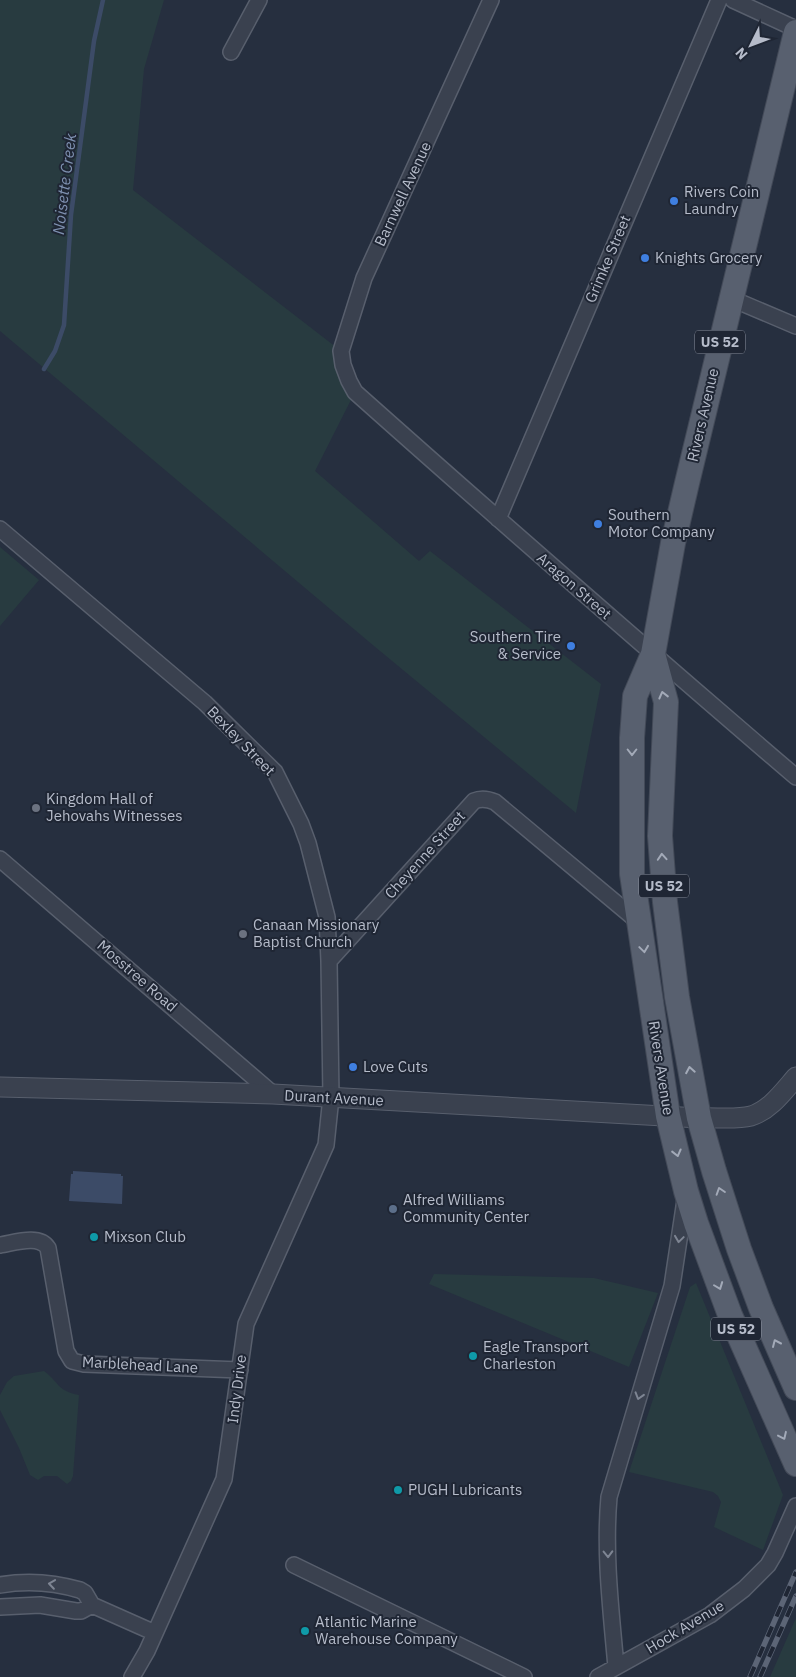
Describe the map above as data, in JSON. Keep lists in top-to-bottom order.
{
  "streets": {
    "main road": ["US 52", "Rivers Avenue"],
    "street": [
      "Barnwell Avenue",
      "Grimke Street",
      "Aragon Street",
      "Bexley Street",
      "Cheyenne Street",
      "Mosstree Road",
      "Durant Avenue",
      "Marblehead Lane",
      "Indy Drive",
      "Hock Avenue"
    ]
  },
  "crossings": [
    ["Barnwell Avenue", "Aragon Street"],
    ["Grimke Street", "Aragon Street"],
    ["Rivers Avenue", "Aragon Street"],
    ["Rivers Avenue", "Cheyenne Street"],
    ["Rivers Avenue", "Durant Avenue"],
    ["Bexley Street", "Cheyenne Street"],
    ["Bexley Street", "Durant Avenue"],
    ["Bexley Street", "Indy Drive"],
    ["Mosstree Road", "Durant Avenue"],
    ["Durant Avenue", "Indy Drive"],
    ["Marblehead Lane", "Indy Drive"]
  ],
  "water": ["Noisette Creek"],
  "places": [
    "Rivers Coin Laundry",
    "Knights Grocery",
    "Southern Motor Company",
    "Southern Tire & Service",
    "Kingdom Hall of Jehovahs Witnesses",
    "Canaan Missionary Baptist Church",
    "Love Cuts",
    "Alfred Williams Community Center",
    "Mixson Club",
    "Eagle Transport Charleston",
    "PUGH Lubricants",
    "Atlantic Marine Warehouse Company"
  ],
  "north": "bottom left"
}
